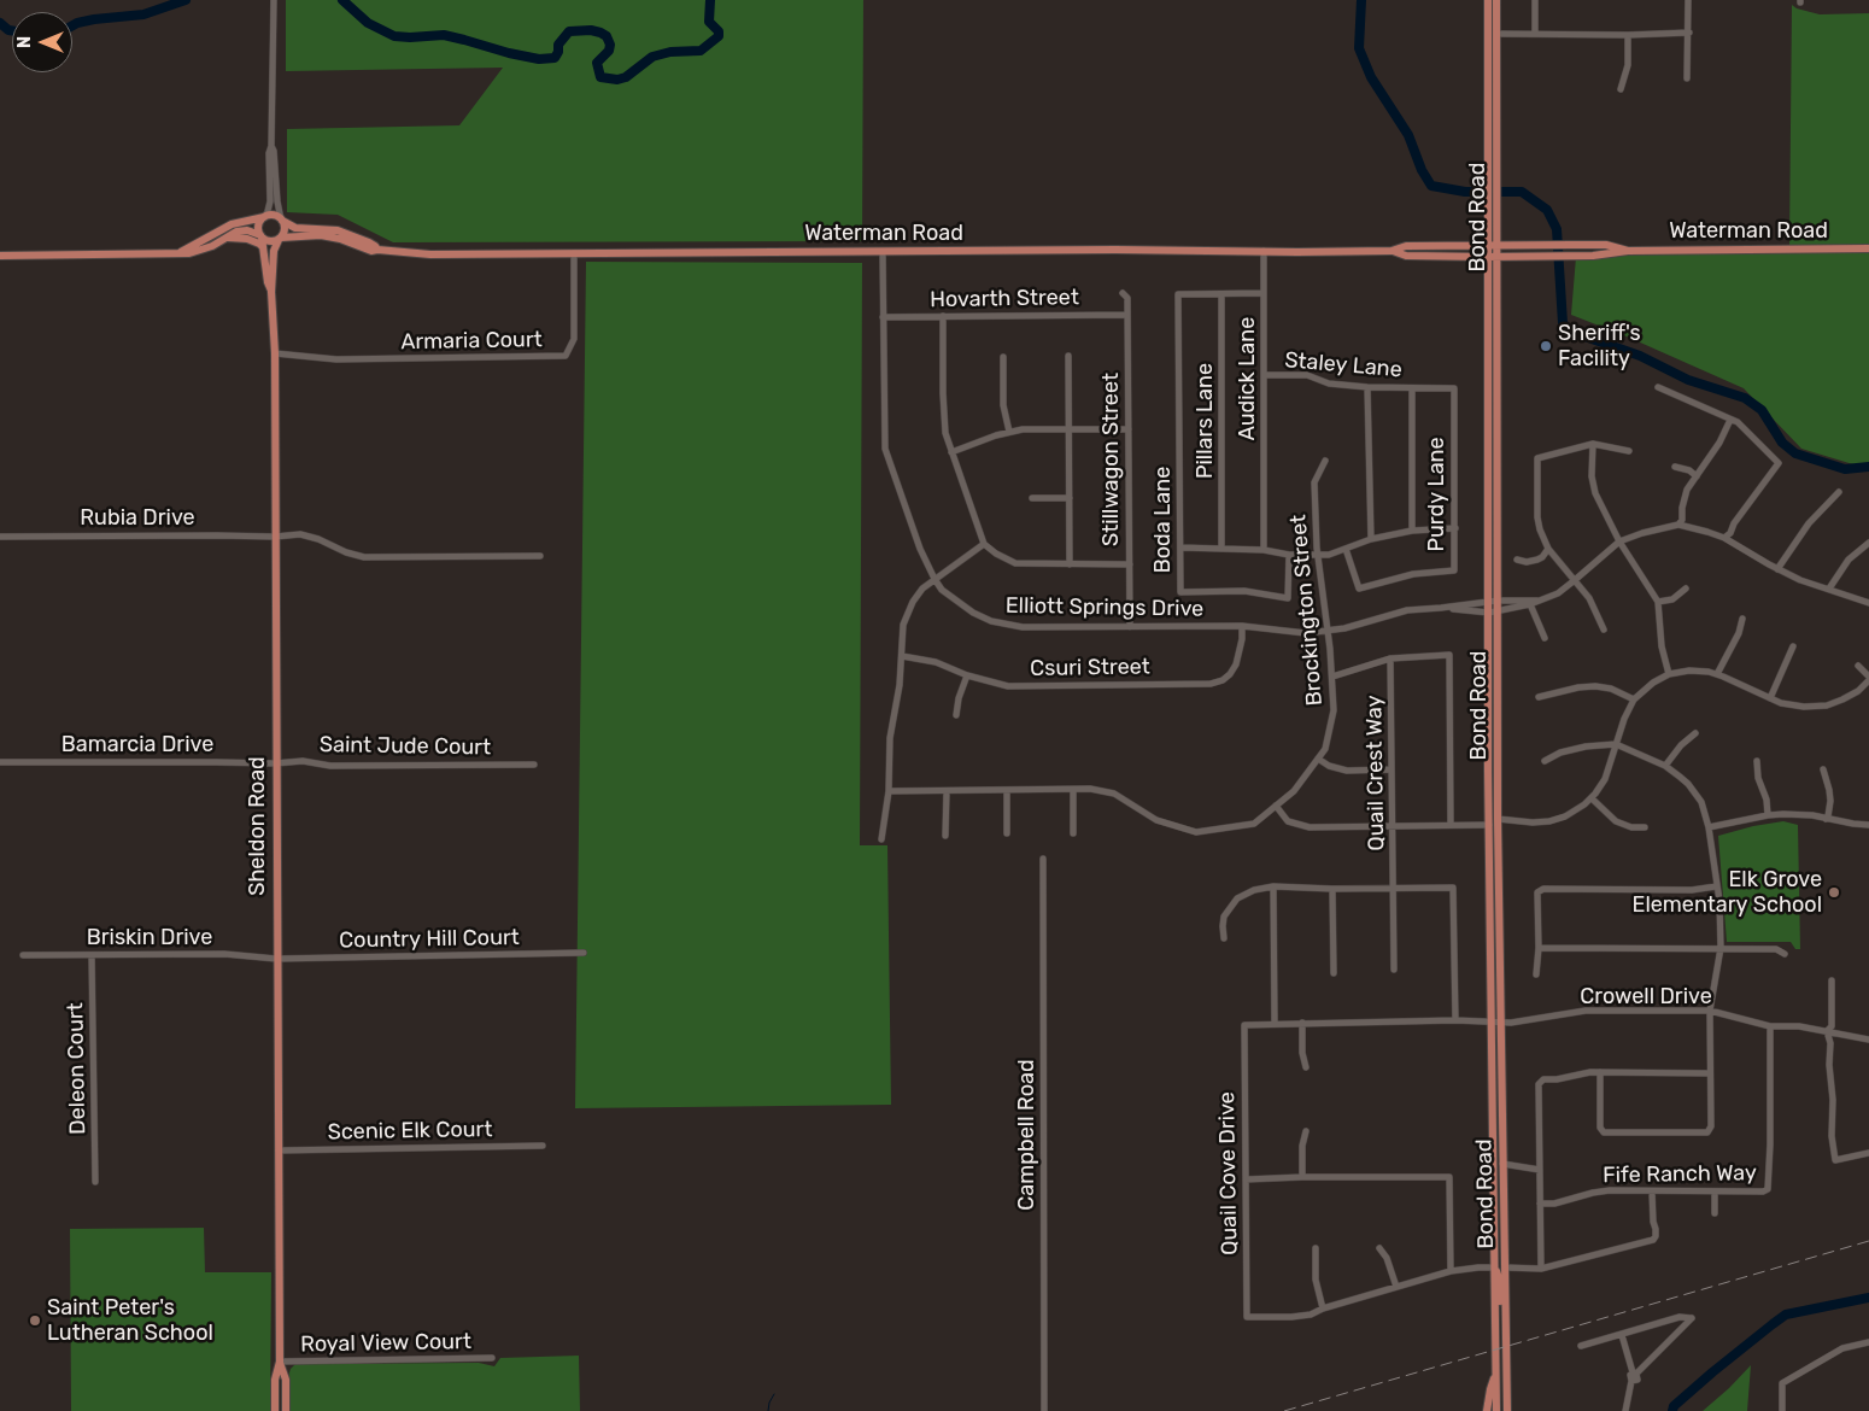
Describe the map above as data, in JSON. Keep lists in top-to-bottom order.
{
  "streets": {
    "main road": ["Bond Road", "Waterman Road", "Sheldon Road"],
    "street": [
      "Hovarth Street",
      "Armaria Court",
      "Staley Lane",
      "Audick Lane",
      "Pillars Lane",
      "Stillwagon Street",
      "Purdy Lane",
      "Rubia Drive",
      "Boda Lane",
      "Elliott Springs Drive",
      "Brockington Street",
      "Csuri Street",
      "Bamarcia Drive",
      "Saint Jude Court",
      "Quail Crest Way",
      "Briskin Drive",
      "Country Hill Court",
      "Crowell Drive",
      "Deleon Court",
      "Scenic Elk Court",
      "Campbell Road",
      "Quail Cove Drive",
      "Fife Ranch Way",
      "Royal View Court"
    ]
  },
  "crossings": [
    ["Bond Road", "Waterman Road"],
    ["Bond Road", "Crowell Drive"],
    ["Bond Road", "Quail Cove Drive"],
    ["Waterman Road", "Armaria Court"],
    ["Waterman Road", "Elliott Springs Drive"],
    ["Waterman Road", "Sheldon Road"],
    ["Hovarth Street", "Stillwagon Street"],
    ["Hovarth Street", "Elliott Springs Drive"],
    ["Armaria Court", "Sheldon Road"],
    ["Staley Lane", "Audick Lane"],
    ["Staley Lane", "Purdy Lane"],
    ["Audick Lane", "Pillars Lane"],
    ["Audick Lane", "Boda Lane"],
    ["Stillwagon Street", "Elliott Springs Drive"],
    ["Rubia Drive", "Sheldon Road"],
    ["Elliott Springs Drive", "Brockington Street"],
    ["Elliott Springs Drive", "Csuri Street"],
    ["Bamarcia Drive", "Saint Jude Court"],
    ["Bamarcia Drive", "Sheldon Road"],
    ["Saint Jude Court", "Sheldon Road"],
    ["Sheldon Road", "Briskin Drive"],
    ["Sheldon Road", "Country Hill Court"],
    ["Sheldon Road", "Scenic Elk Court"],
    ["Sheldon Road", "Royal View Court"],
    ["Briskin Drive", "Country Hill Court"],
    ["Briskin Drive", "Deleon Court"],
    ["Crowell Drive", "Quail Cove Drive"],
    ["Crowell Drive", "Fife Ranch Way"]
  ],
  "places": ["Sheriff's Facility", "Elk Grove Elementary School", "Saint Peter's Lutheran School"],
  "north": "left"
}
